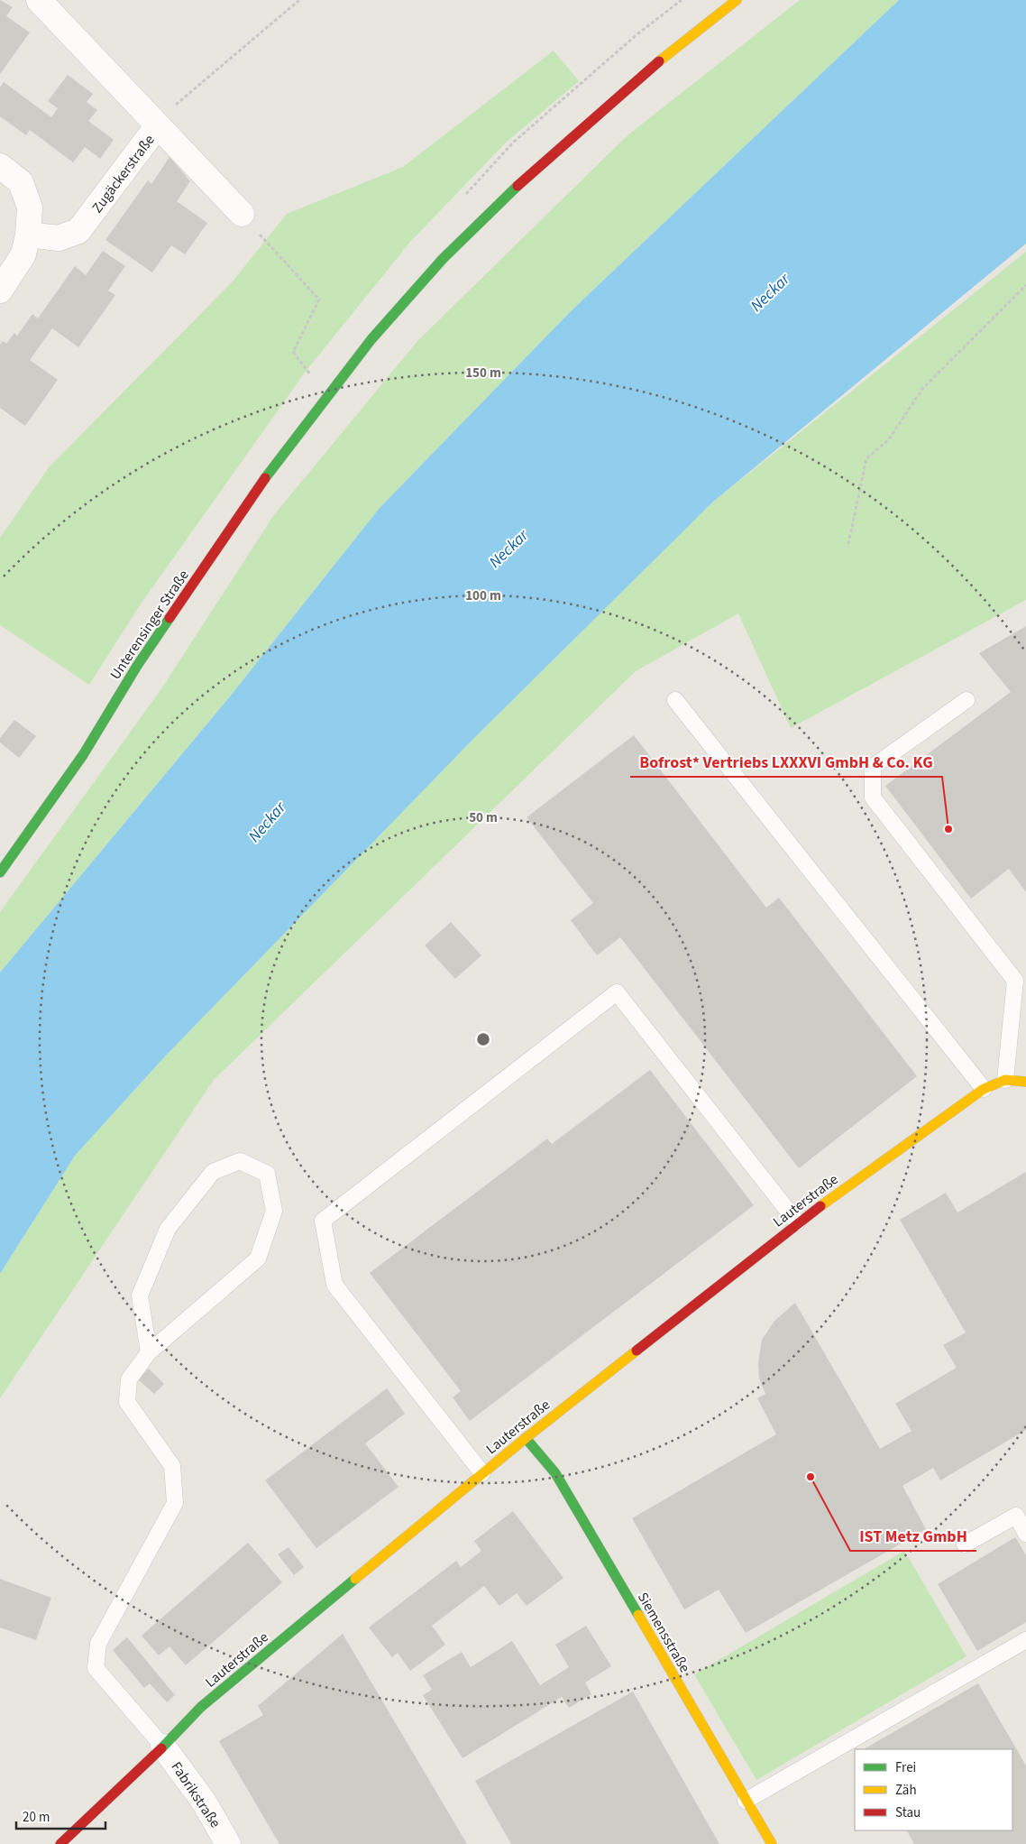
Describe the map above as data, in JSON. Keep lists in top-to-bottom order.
{
  "streets": {
    "street": [
      "Zugäckerstraße",
      "Unterensinger Straße",
      "Lauterstraße",
      "Siemensstraße",
      "Fabrikstraße"
    ]
  },
  "crossings": [
    ["Lauterstraße", "Siemensstraße"],
    ["Lauterstraße", "Fabrikstraße"]
  ],
  "water": ["Neckar"],
  "places": ["Bofrost* Vertriebs LXXXVI GmbH & Co. KG", "IST Metz GmbH"],
  "legend": ["Frei", "Zäh", "Stau"],
  "scale_bar": "20 m",
  "rings": ["150 m", "100 m", "50 m"]
}
